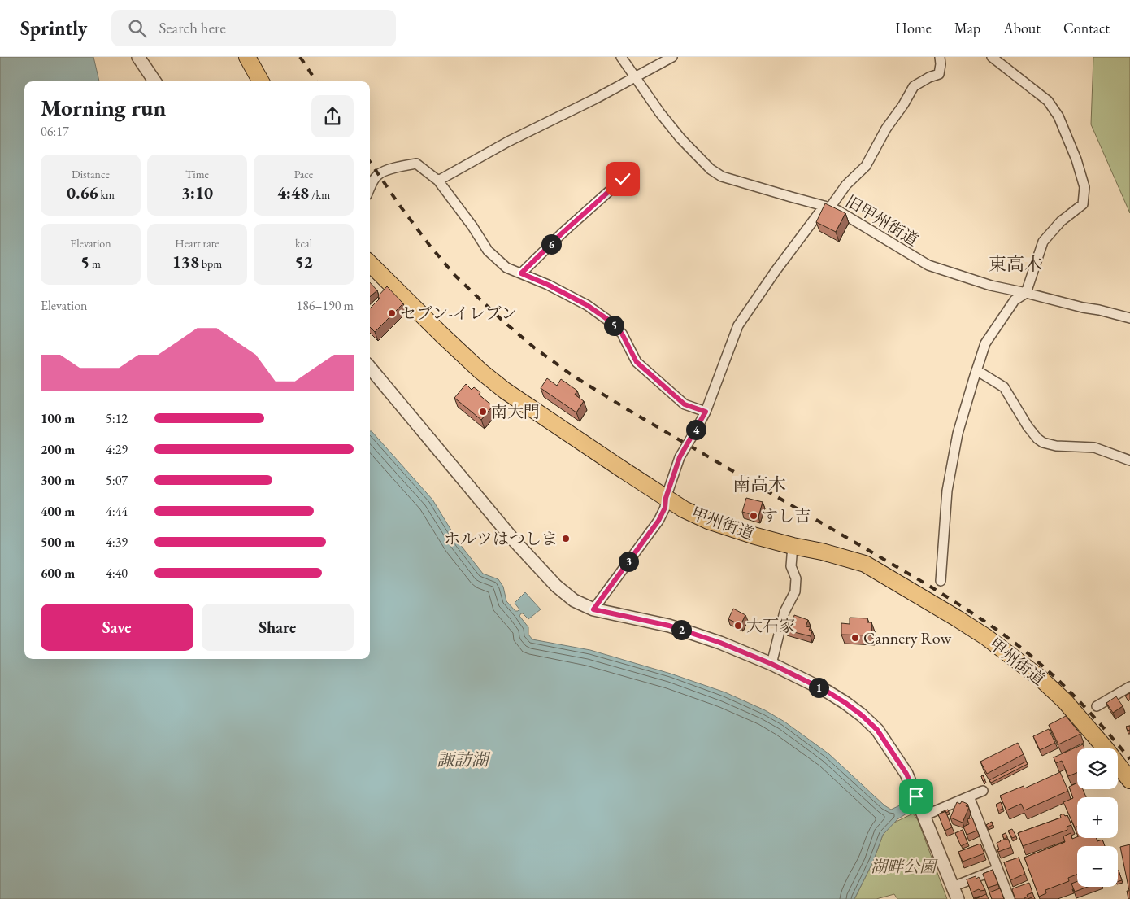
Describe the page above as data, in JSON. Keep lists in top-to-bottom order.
{
  "streets": {
    "highway": ["甲州街道"],
    "street": ["旧甲州街道"]
  },
  "districts": ["東高木", "南高木"],
  "water": ["諏訪湖"],
  "parks": ["湖畔公園"],
  "places": [
    "セブン-イレブン",
    "南大門",
    "すし吉",
    "ホルツはつしま",
    "大石家",
    "Cannery Row"
  ],
  "page": {
    "header": "Sprintly",
    "search": "Search here",
    "nav": [
      "Home",
      "Map",
      "About",
      "Contact"
    ],
    "heading": ["Morning run", "06:17"],
    "stats": [
      ["Distance", "0.66 km"],
      ["Time", "3:10"],
      ["Pace", "4:48 /km"],
      ["Elevation", "5 m"],
      ["Heart rate", "138 bpm"],
      ["kcal", "52"]
    ],
    "pins": [
      "6",
      "5",
      "4",
      "3",
      "2",
      "1"
    ],
    "chart": ["Elevation", "186–190 m"],
    "list": [
      {
        "name": "100 m",
        "note": "5:12"
      },
      {
        "name": "200 m",
        "note": "4:29"
      },
      {
        "name": "300 m",
        "note": "5:07"
      },
      {
        "name": "400 m",
        "note": "4:44"
      },
      {
        "name": "500 m",
        "note": "4:39"
      },
      {
        "name": "600 m",
        "note": "4:40"
      }
    ],
    "buttons": ["Save", "Share"],
    "map_buttons": ["+", "−"]
  }
}
